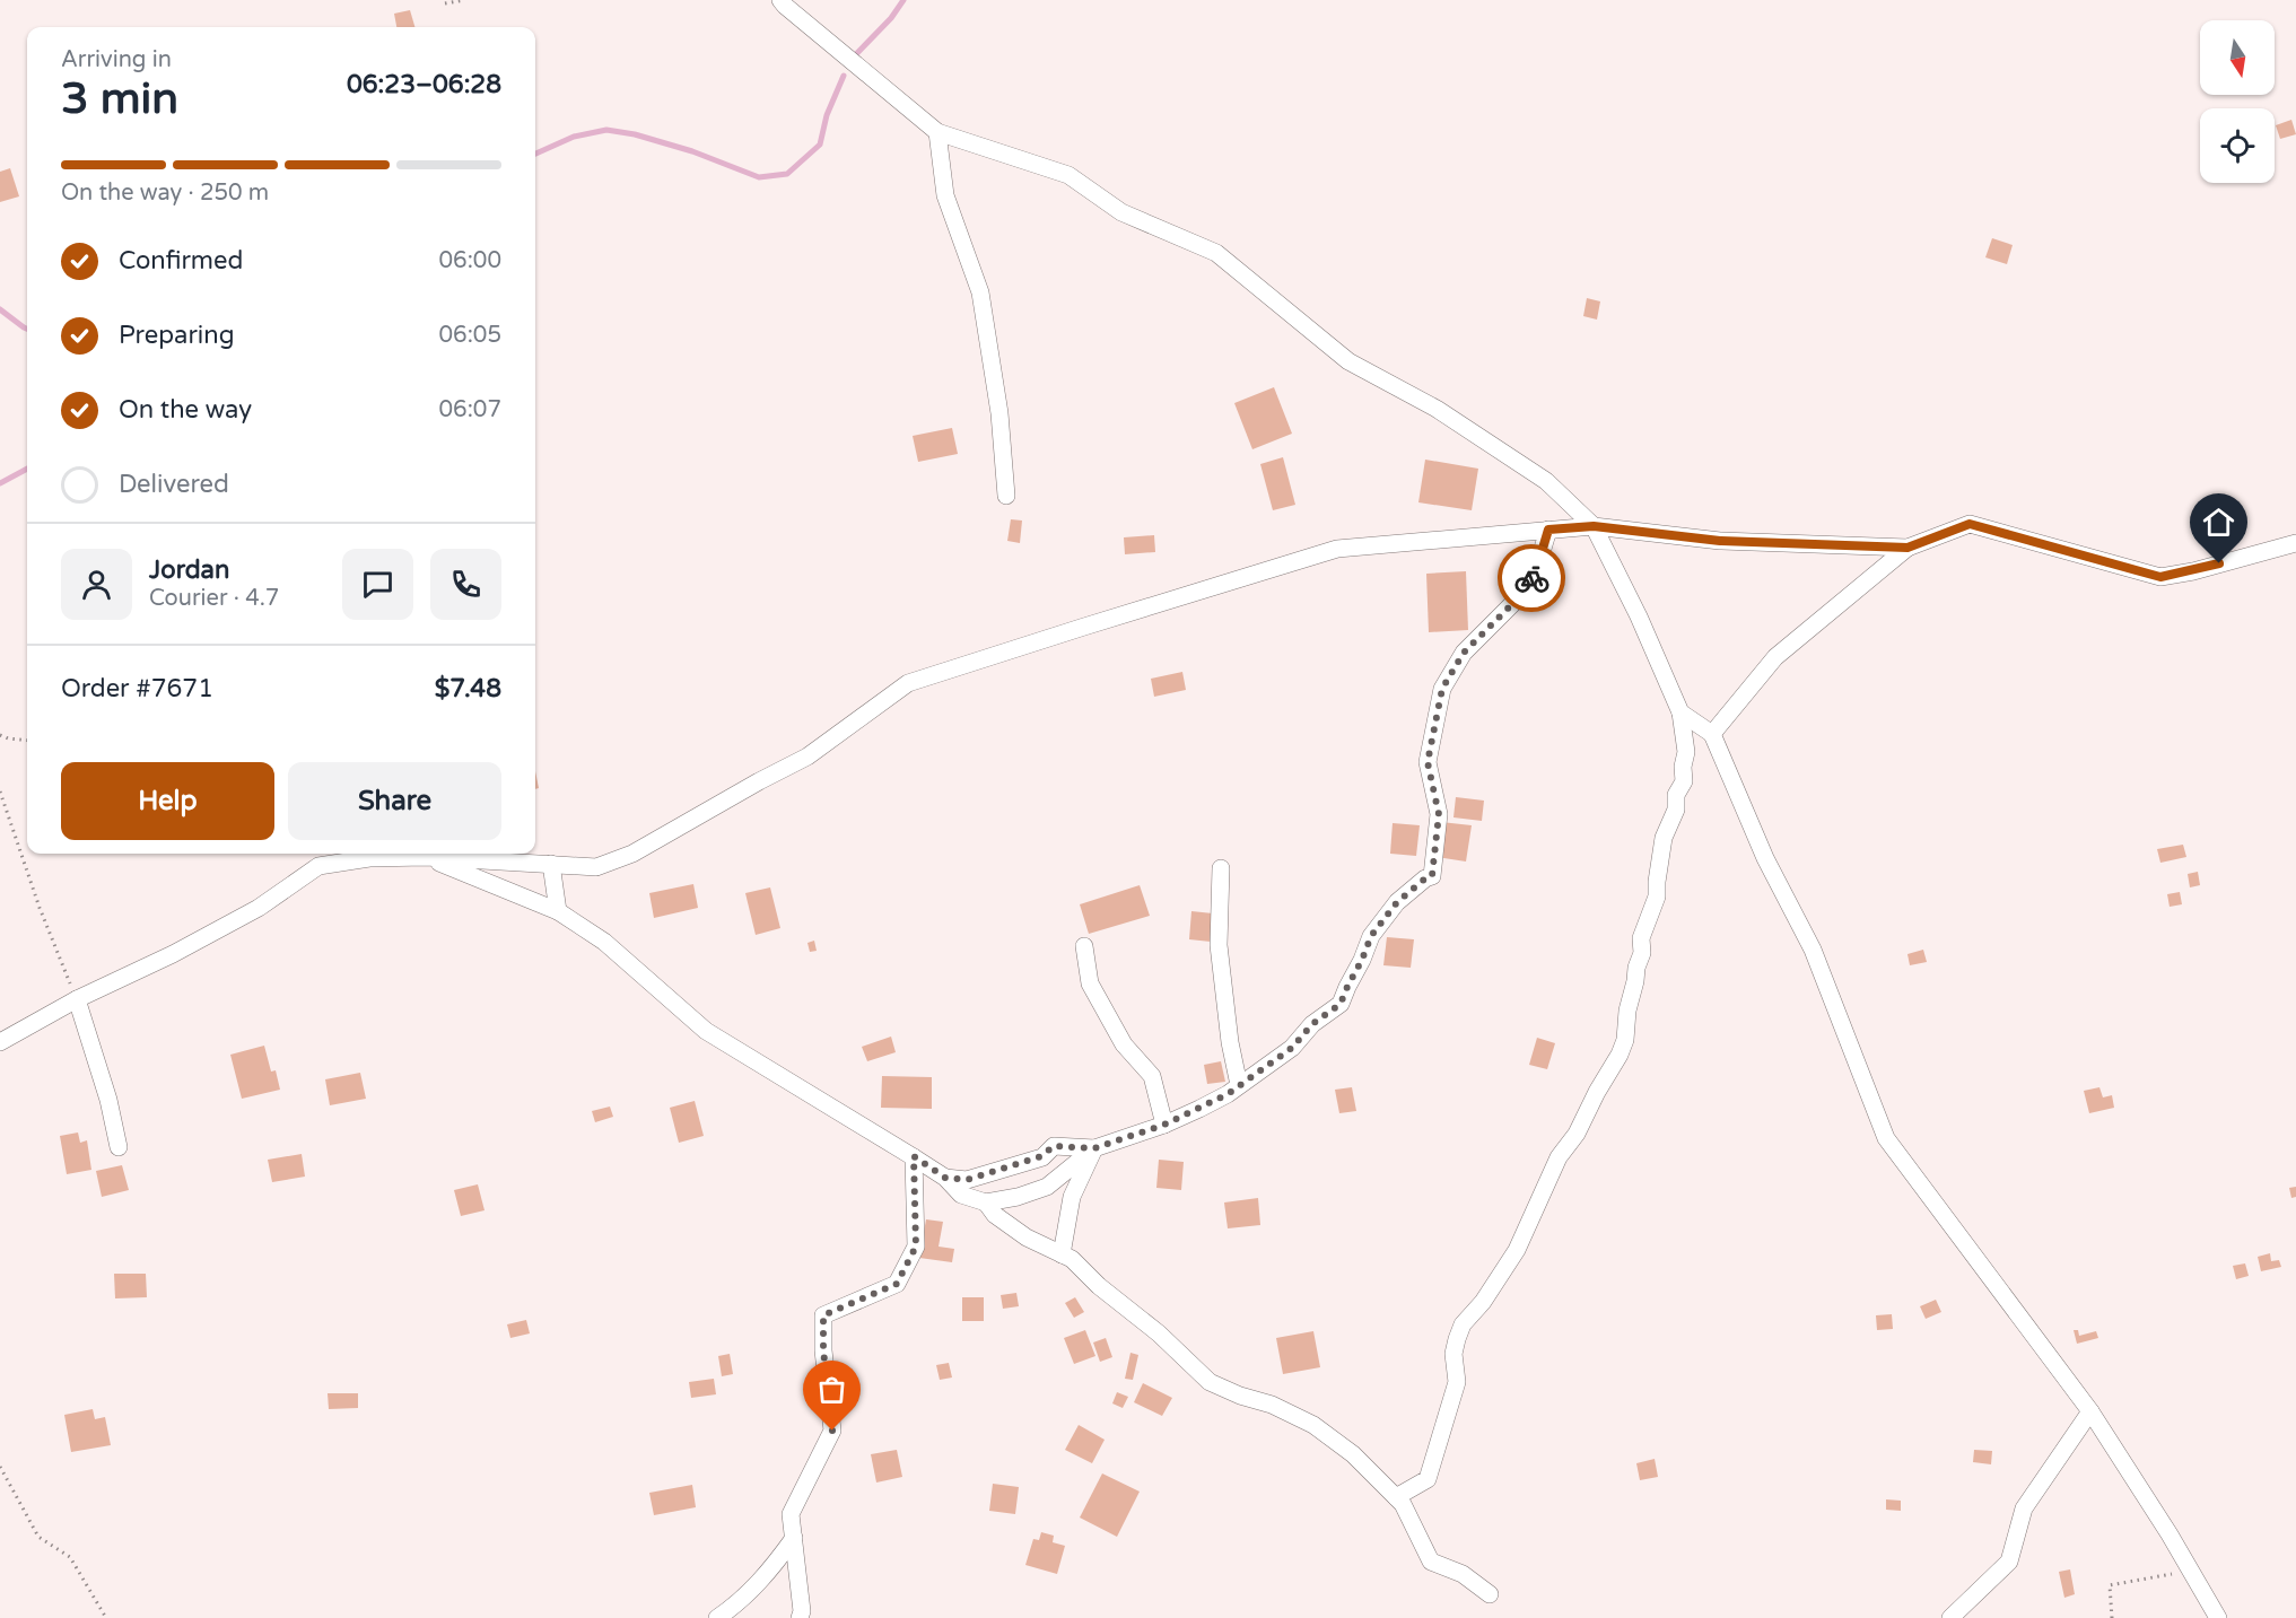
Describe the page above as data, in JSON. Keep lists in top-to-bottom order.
{
  "north": "bottom",
  "page": {
    "heading": ["3 min", "Arriving in", "06:23–06:28"],
    "panel": [
      "Jordan",
      "Courier · 4.7",
      "Order #7671",
      "$7.48"
    ],
    "bar": "On the way · 250 m",
    "list": [
      ["Confirmed", "06:00"],
      ["Preparing", "06:05"],
      ["On the way", "06:07"],
      "Delivered"
    ],
    "buttons": ["Help", "Share"]
  }
}
